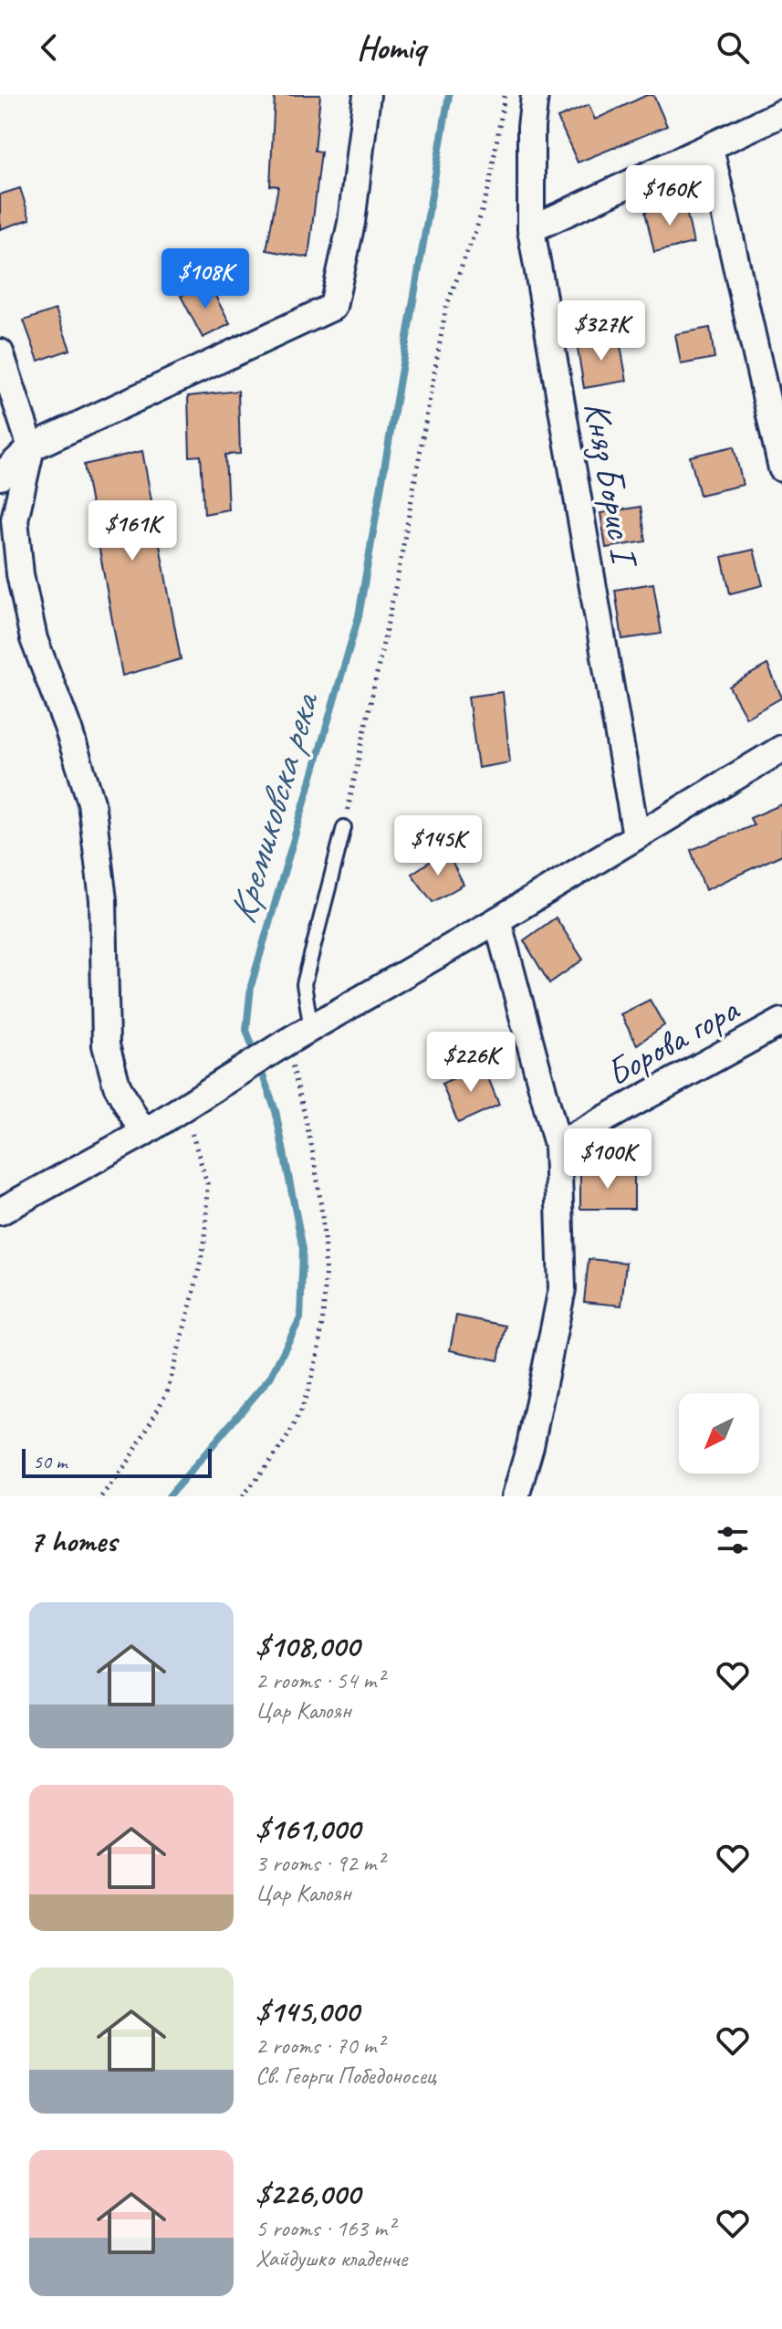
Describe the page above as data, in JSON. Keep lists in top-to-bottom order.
{
  "streets": {
    "street": ["Княз Борис I", "Борова гора"]
  },
  "water": ["Кремиковска река"],
  "scale_bar": "50 m",
  "north": "bottom left",
  "page": {
    "header": "Homiq",
    "price": [
      "$160K",
      "$108K",
      "$327K",
      "$161K",
      "$145K",
      "$226K",
      "$100K"
    ],
    "scale": "50 m",
    "heading": "7 homes",
    "list": [
      {
        "name": "$108,000",
        "note": "2 rooms · 54 m² · Цар Калоян"
      },
      {
        "name": "$161,000",
        "note": "3 rooms · 92 m² · Цар Калоян"
      },
      {
        "name": "$145,000",
        "note": "2 rooms · 70 m² · Св. Георги Победоносец"
      },
      {
        "name": "$226,000",
        "note": "5 rooms · 163 m² · Хайдушко кладенче"
      }
    ]
  }
}
